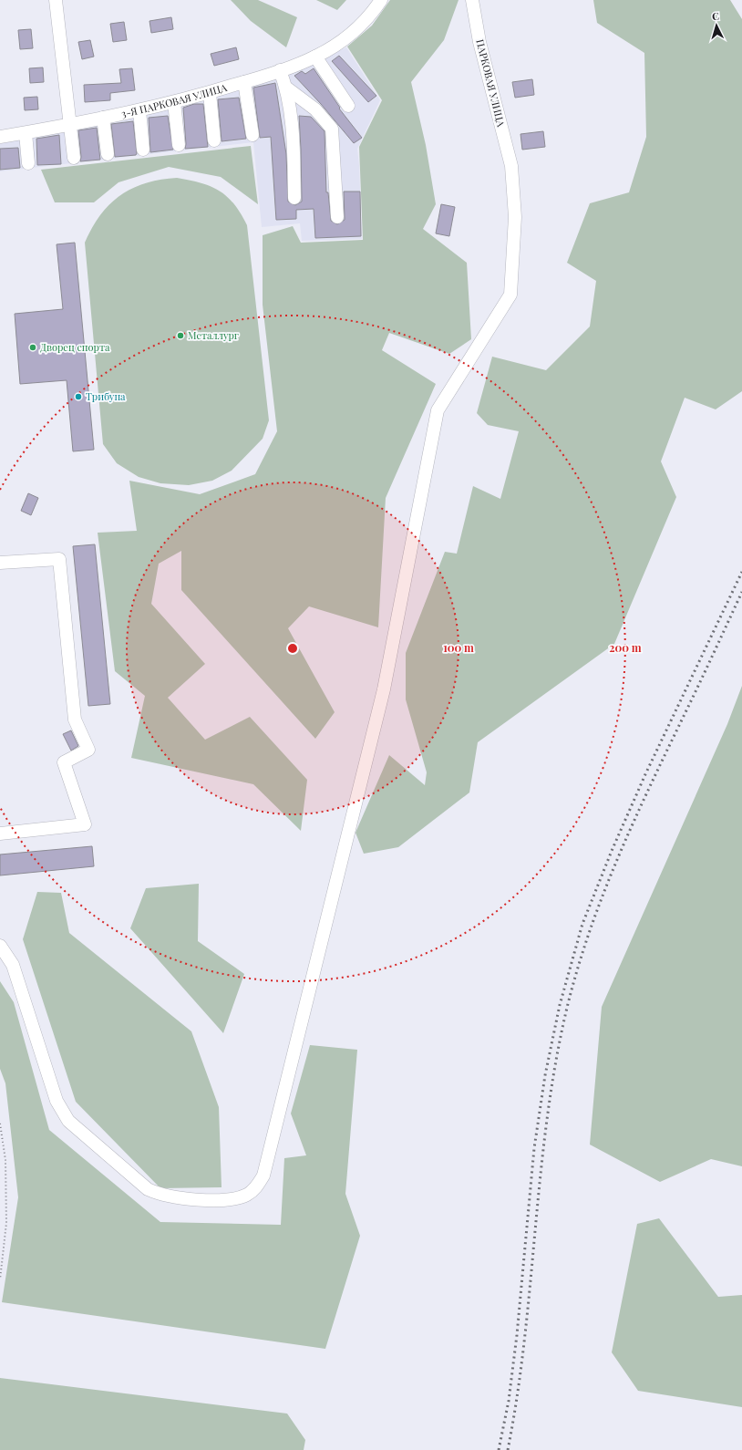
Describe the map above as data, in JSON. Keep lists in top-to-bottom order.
{
  "streets": {
    "street": ["ПАРКОВАЯ УЛИЦА", "3-Я ПАРКОВАЯ УЛИЦА"]
  },
  "places": ["Металлург", "Дворец спорта", "Трибуна"],
  "north": "top",
  "rings": ["100 m", "200 m"]
}
